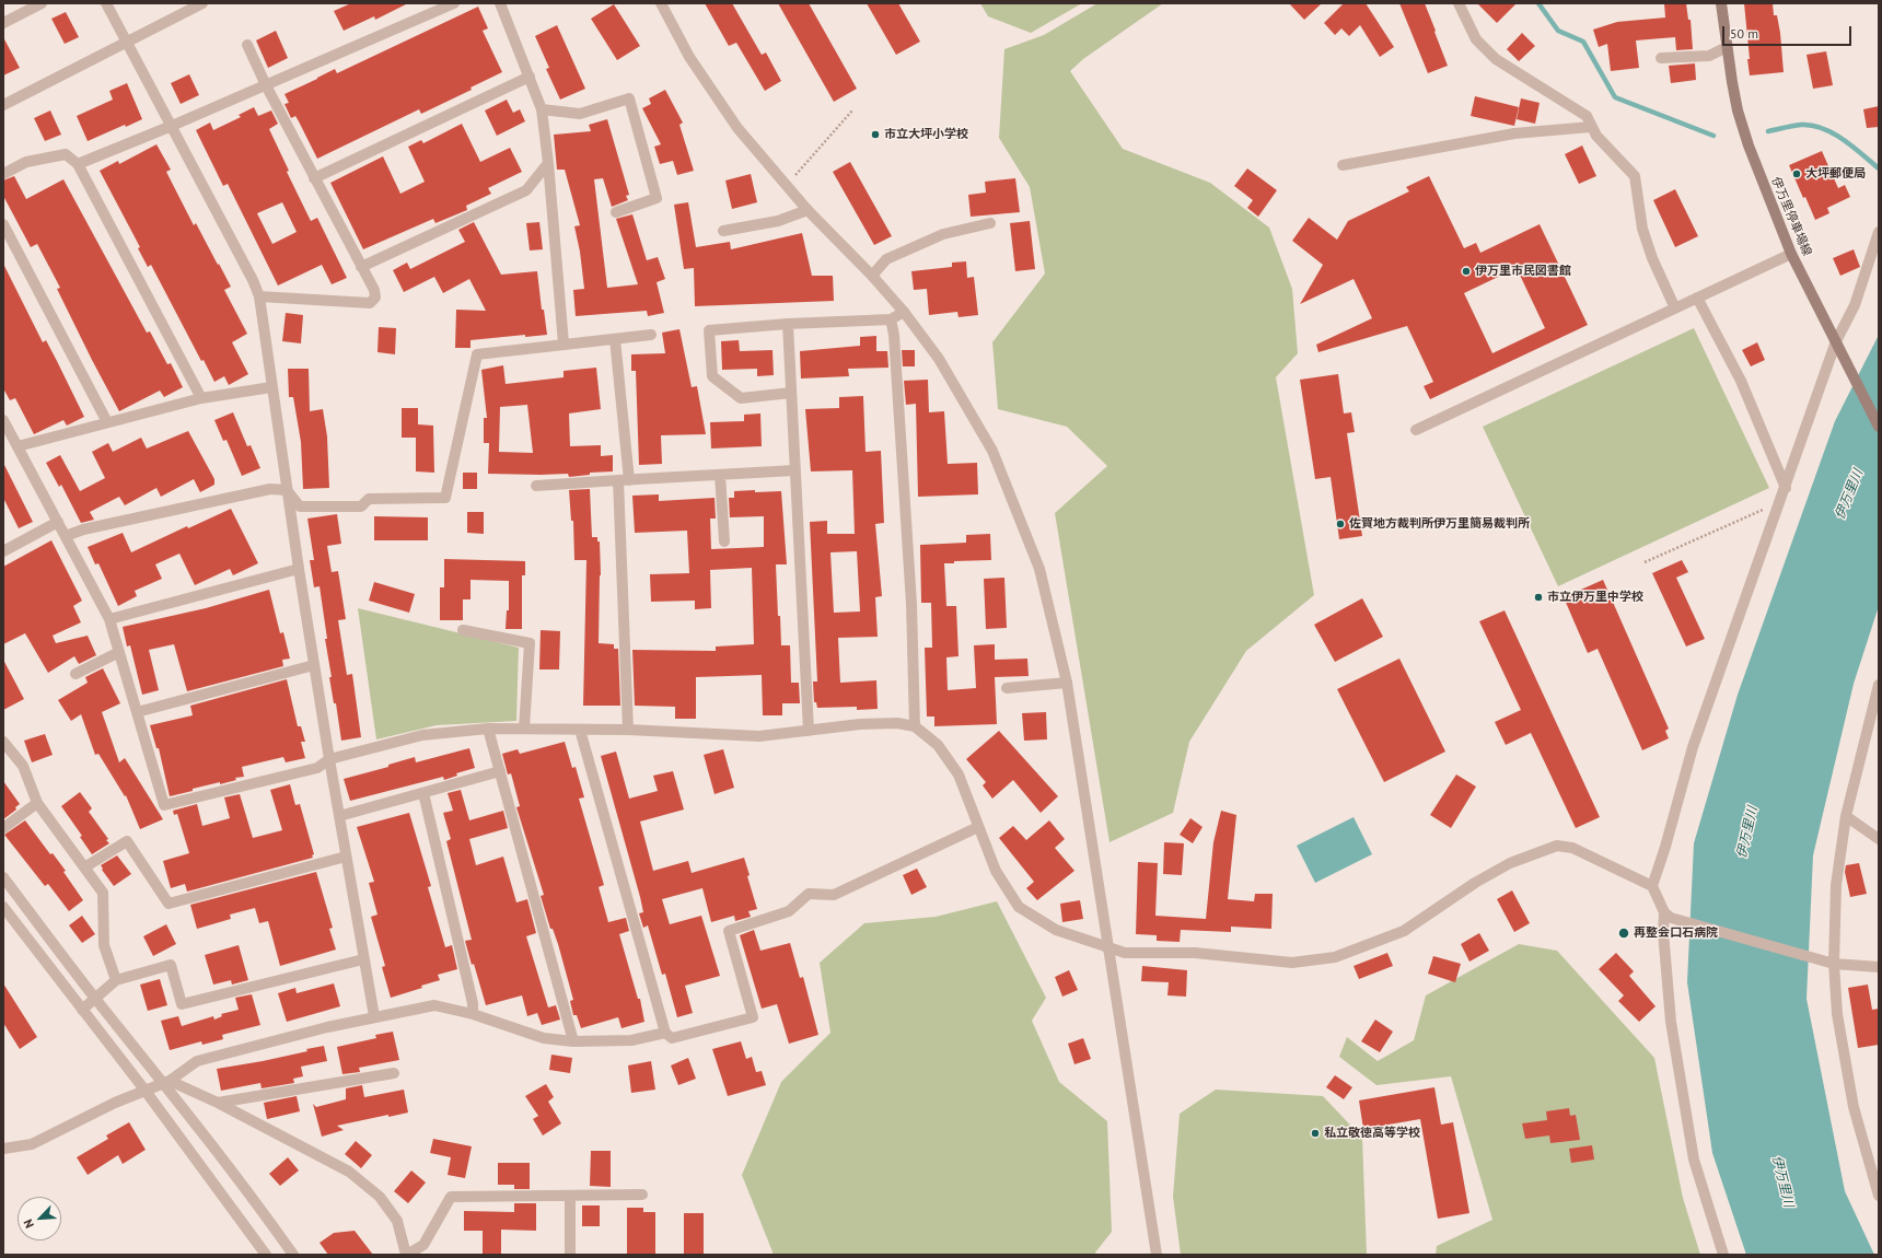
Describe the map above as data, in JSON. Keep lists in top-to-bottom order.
{
  "streets": {
    "main road": ["伊万里停車場線"]
  },
  "water": ["伊万里川"],
  "places": [
    "市立大坪小学校",
    "大坪郵便局",
    "伊万里市民図書館",
    "佐賀地方裁判所伊万里簡易裁判所",
    "市立伊万里中学校",
    "再整会口石病院",
    "私立敬徳高等学校"
  ],
  "scale_bar": "50 m",
  "north": "bottom left"
}
